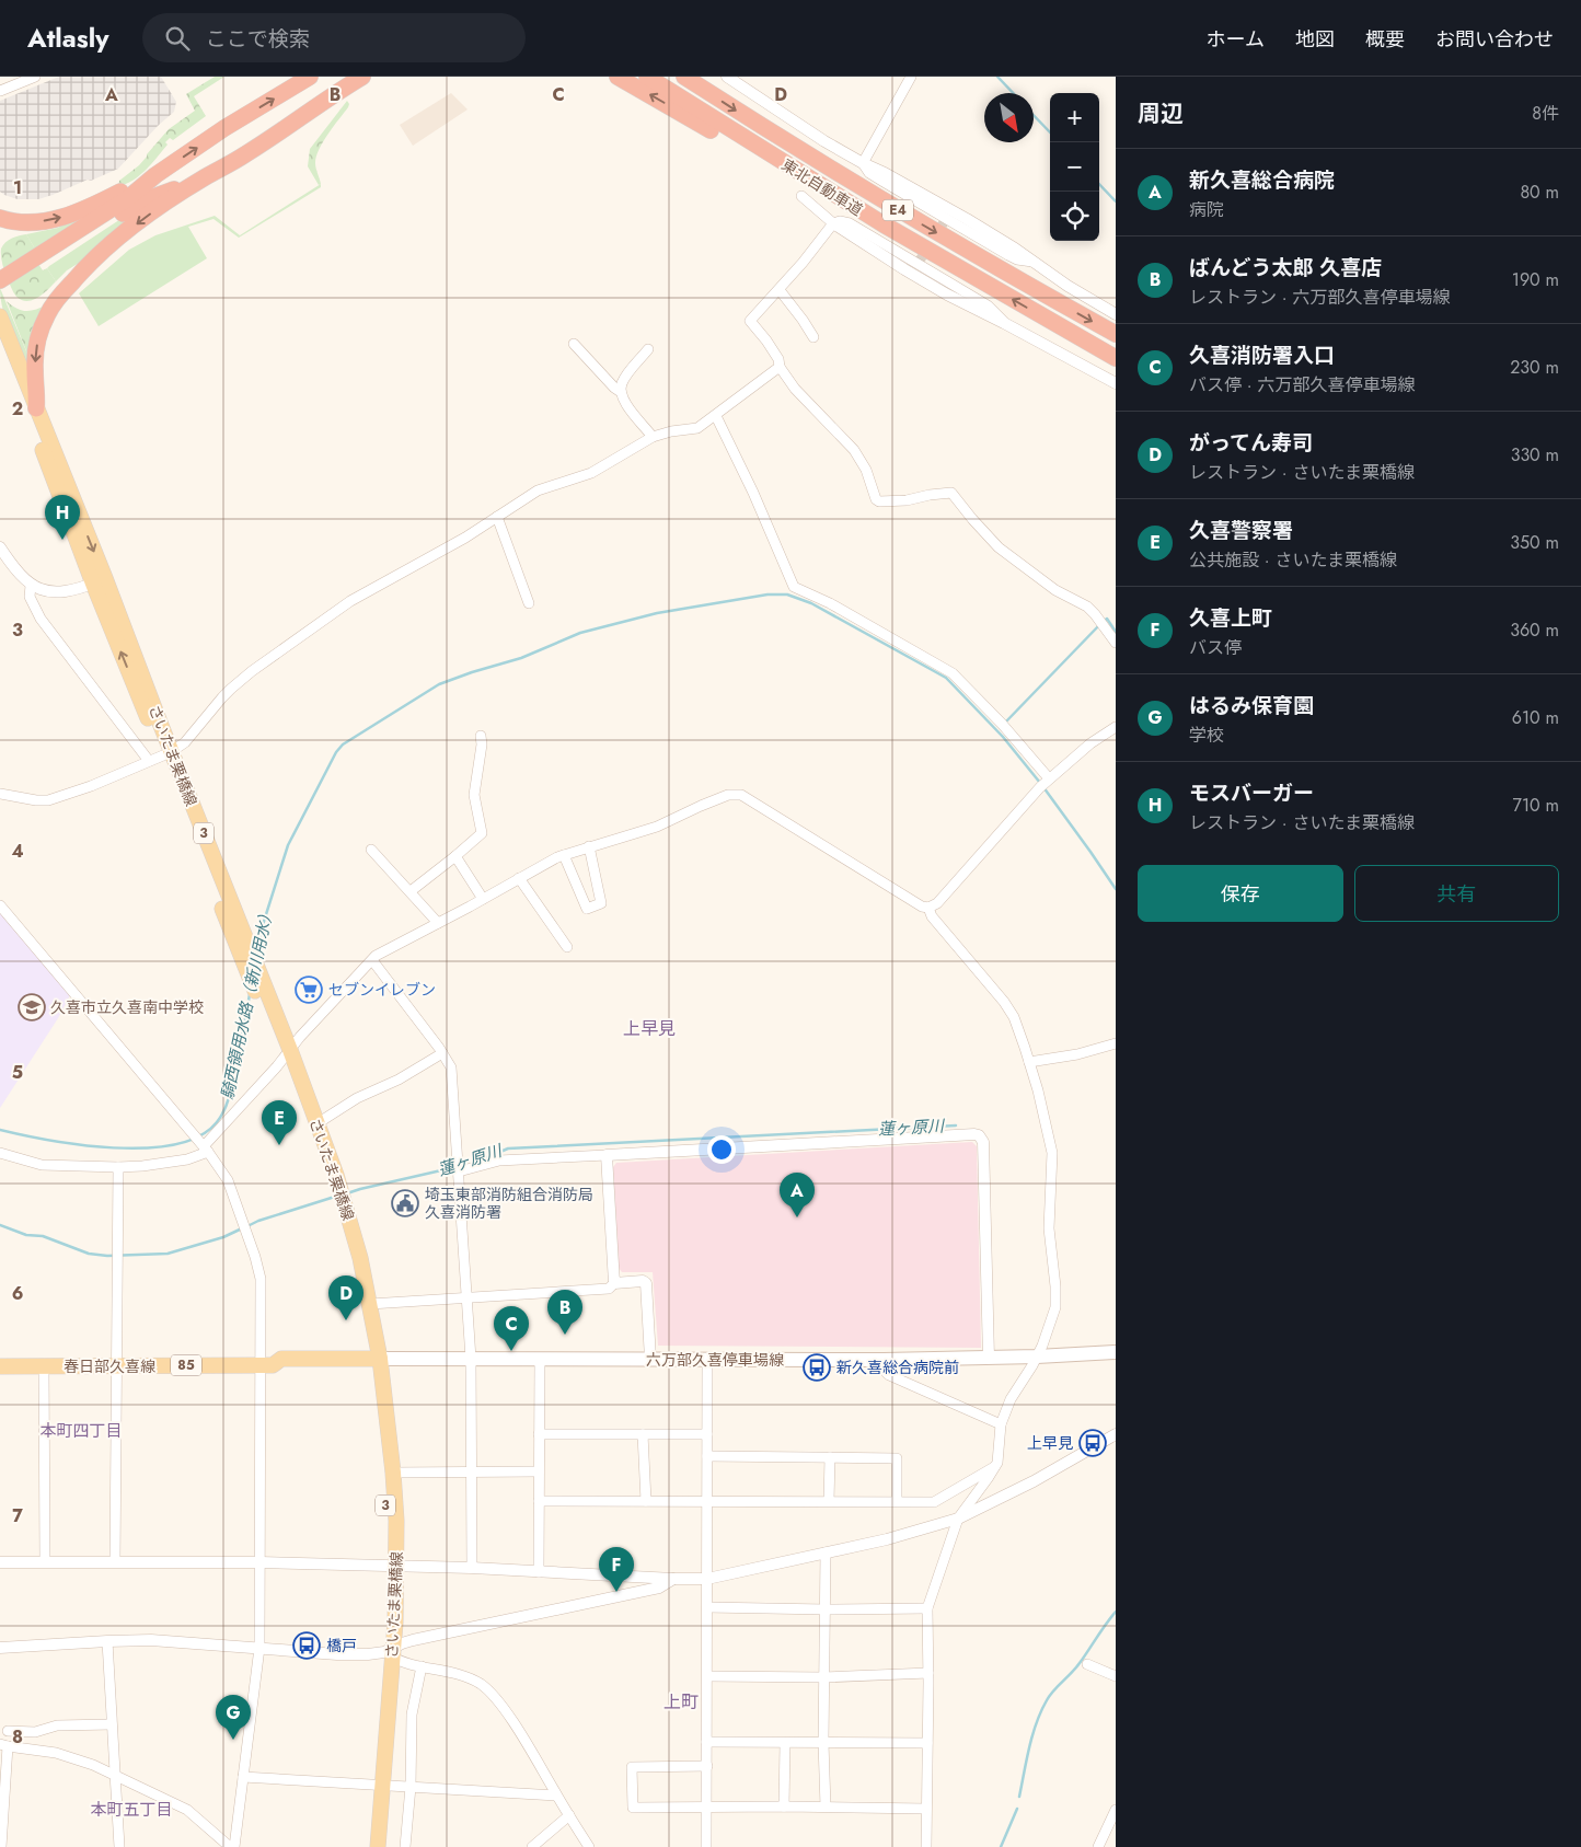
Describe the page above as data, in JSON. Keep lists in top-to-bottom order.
{
  "streets": {
    "highway": ["東北自動車道", "E4"],
    "main road": [
      "さいたま栗橋線",
      "3",
      "六万部久喜停車場線",
      "85",
      "春日部久喜線"
    ]
  },
  "crossings": [
    ["さいたま栗橋線", "六万部久喜停車場線"],
    ["さいたま栗橋線", "春日部久喜線"],
    ["六万部久喜停車場線", "春日部久喜線"]
  ],
  "districts": [
    "上早見",
    "本町四丁目",
    "上町",
    "本町五丁目"
  ],
  "water": ["騎西領用水路（新川用水）", "蓮ヶ原川"],
  "places": {
    "supermarket": ["セブンイレブン"],
    "school or university": ["久喜市立久喜南中学校"],
    "public building": ["埼玉東部消防組合消防局 久喜消防署"],
    "bus stop": ["新久喜総合病院前", "上早見", "橋戸"]
  },
  "north": "bottom right",
  "page": {
    "header": "Atlasly",
    "search": "ここで検索",
    "nav": [
      "ホーム",
      "地図",
      "概要",
      "お問い合わせ"
    ],
    "heading": ["周辺", "8件"],
    "map_buttons": ["+", "−"],
    "list": [
      {
        "mark": "A",
        "name": "新久喜総合病院",
        "note": "病院",
        "value": "80 m"
      },
      {
        "mark": "B",
        "name": "ばんどう太郎 久喜店",
        "note": "レストラン · 六万部久喜停車場線",
        "value": "190 m"
      },
      {
        "mark": "C",
        "name": "久喜消防署入口",
        "note": "バス停 · 六万部久喜停車場線",
        "value": "230 m"
      },
      {
        "mark": "D",
        "name": "がってん寿司",
        "note": "レストラン · さいたま栗橋線",
        "value": "330 m"
      },
      {
        "mark": "E",
        "name": "久喜警察署",
        "note": "公共施設 · さいたま栗橋線",
        "value": "350 m"
      },
      {
        "mark": "F",
        "name": "久喜上町",
        "note": "バス停",
        "value": "360 m"
      },
      {
        "mark": "G",
        "name": "はるみ保育園",
        "note": "学校",
        "value": "610 m"
      },
      {
        "mark": "H",
        "name": "モスバーガー",
        "note": "レストラン · さいたま栗橋線",
        "value": "710 m"
      }
    ],
    "pins": [
      "H",
      "E",
      "A",
      "D",
      "B",
      "C",
      "F",
      "G"
    ],
    "buttons": ["保存", "共有"]
  },
  "grid": {
    "columns": [
      "A",
      "B",
      "C",
      "D"
    ],
    "rows": [
      "1",
      "2",
      "3",
      "4",
      "5",
      "6",
      "7",
      "8"
    ]
  }
}
